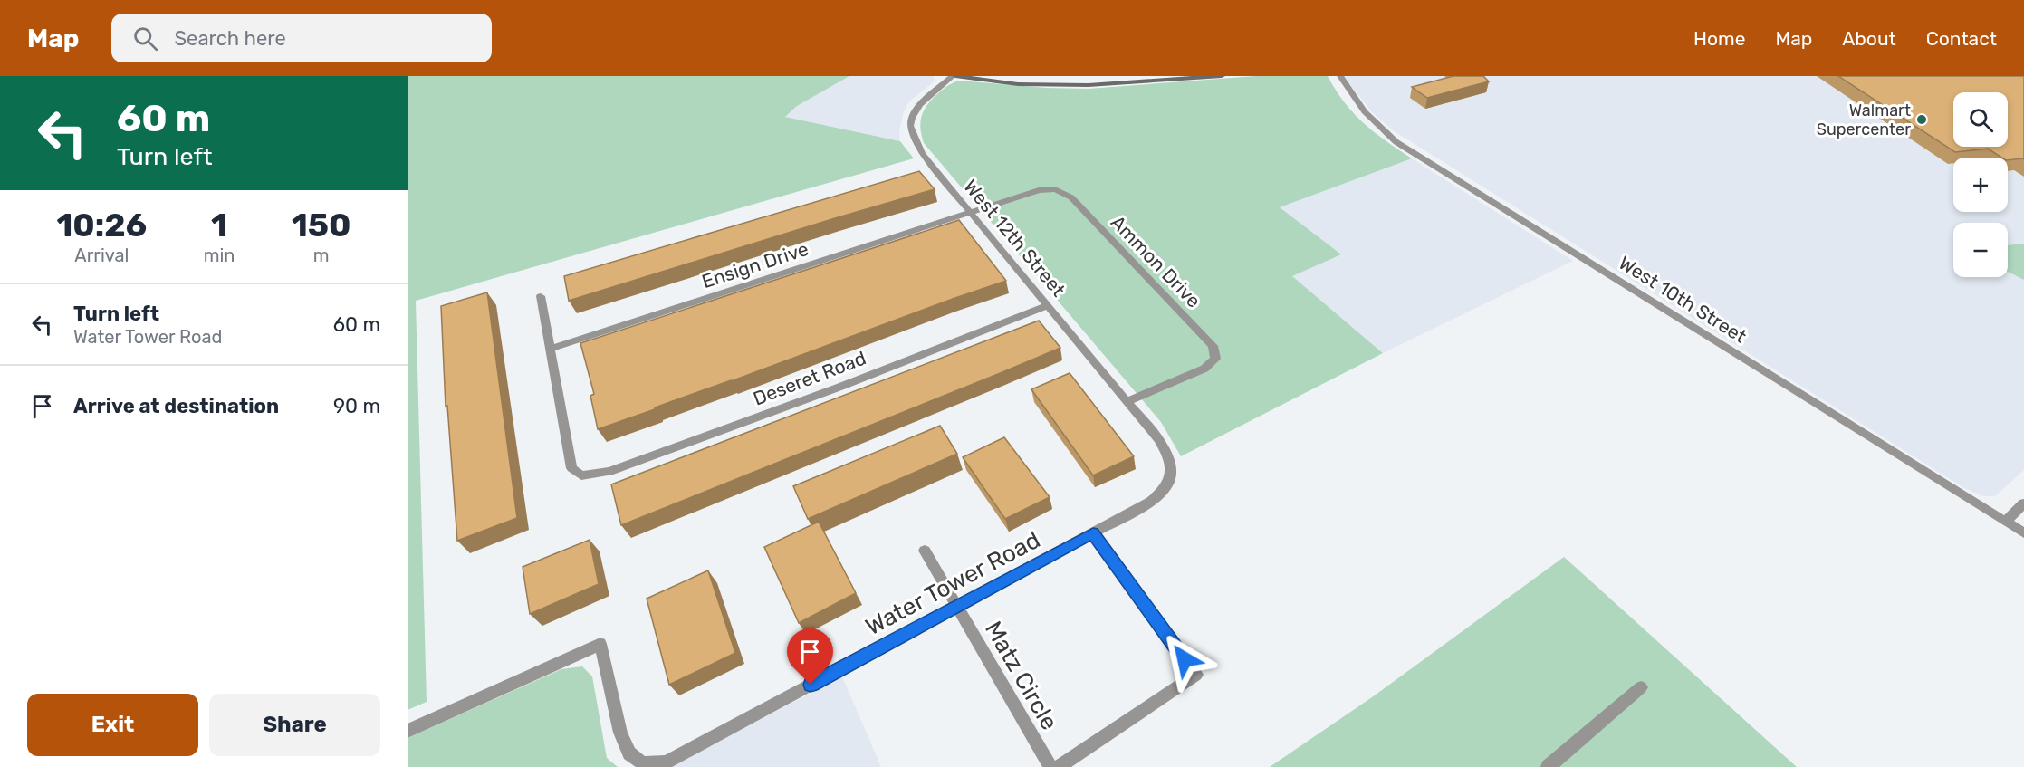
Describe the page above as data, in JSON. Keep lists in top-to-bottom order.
{
  "streets": {
    "street": [
      "West 12th Street",
      "Ammon Drive",
      "Ensign Drive",
      "West 10th Street",
      "Deseret Road",
      "Water Tower Road",
      "Matz Circle"
    ]
  },
  "crossings": [
    ["West 12th Street", "Ammon Drive"],
    ["West 12th Street", "Ensign Drive"],
    ["West 12th Street", "Deseret Road"],
    ["West 12th Street", "Water Tower Road"],
    ["Ammon Drive", "Ensign Drive"],
    ["Ensign Drive", "Deseret Road"],
    ["Water Tower Road", "Matz Circle"]
  ],
  "places": ["Walmart Supercenter"],
  "page": {
    "header": "Map",
    "search": "Search here",
    "nav": [
      "Home",
      "Map",
      "About",
      "Contact"
    ],
    "turn": ["60 m", "Turn left"],
    "map_buttons": ["+", "−"],
    "eta": [
      "10:26",
      "Arrival",
      "1",
      "min",
      "150",
      "m"
    ],
    "list": [
      {
        "name": "Turn left",
        "note": "Water Tower Road",
        "value": "60 m"
      },
      {
        "name": "Arrive at destination",
        "value": "90 m"
      }
    ],
    "buttons": ["Exit", "Share"]
  }
}
